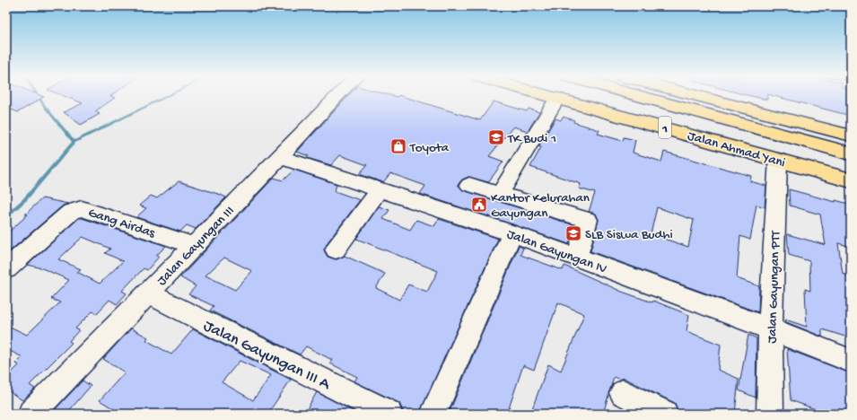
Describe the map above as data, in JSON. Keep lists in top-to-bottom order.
{
  "streets": {
    "highway": ["1", "Jalan Ahmad Yani"],
    "street": [
      "Gang Airdas",
      "Jalan Gayungan III",
      "Jalan Gayungan IV",
      "Jalan Gayungan PTT",
      "Jalan Gayungan III A"
    ]
  },
  "crossings": [
    ["Jalan Ahmad Yani", "Jalan Gayungan PTT"],
    ["Gang Airdas", "Jalan Gayungan III"],
    ["Jalan Gayungan III", "Jalan Gayungan IV"],
    ["Jalan Gayungan III", "Jalan Gayungan III A"],
    ["Jalan Gayungan IV", "Jalan Gayungan PTT"]
  ],
  "places": {
    "school or university": ["TK Budi 1", "SLB Siswa Budhi"],
    "shop": ["Toyota"],
    "public building": ["Kantor Kelurahan Gayungan"]
  }
}
